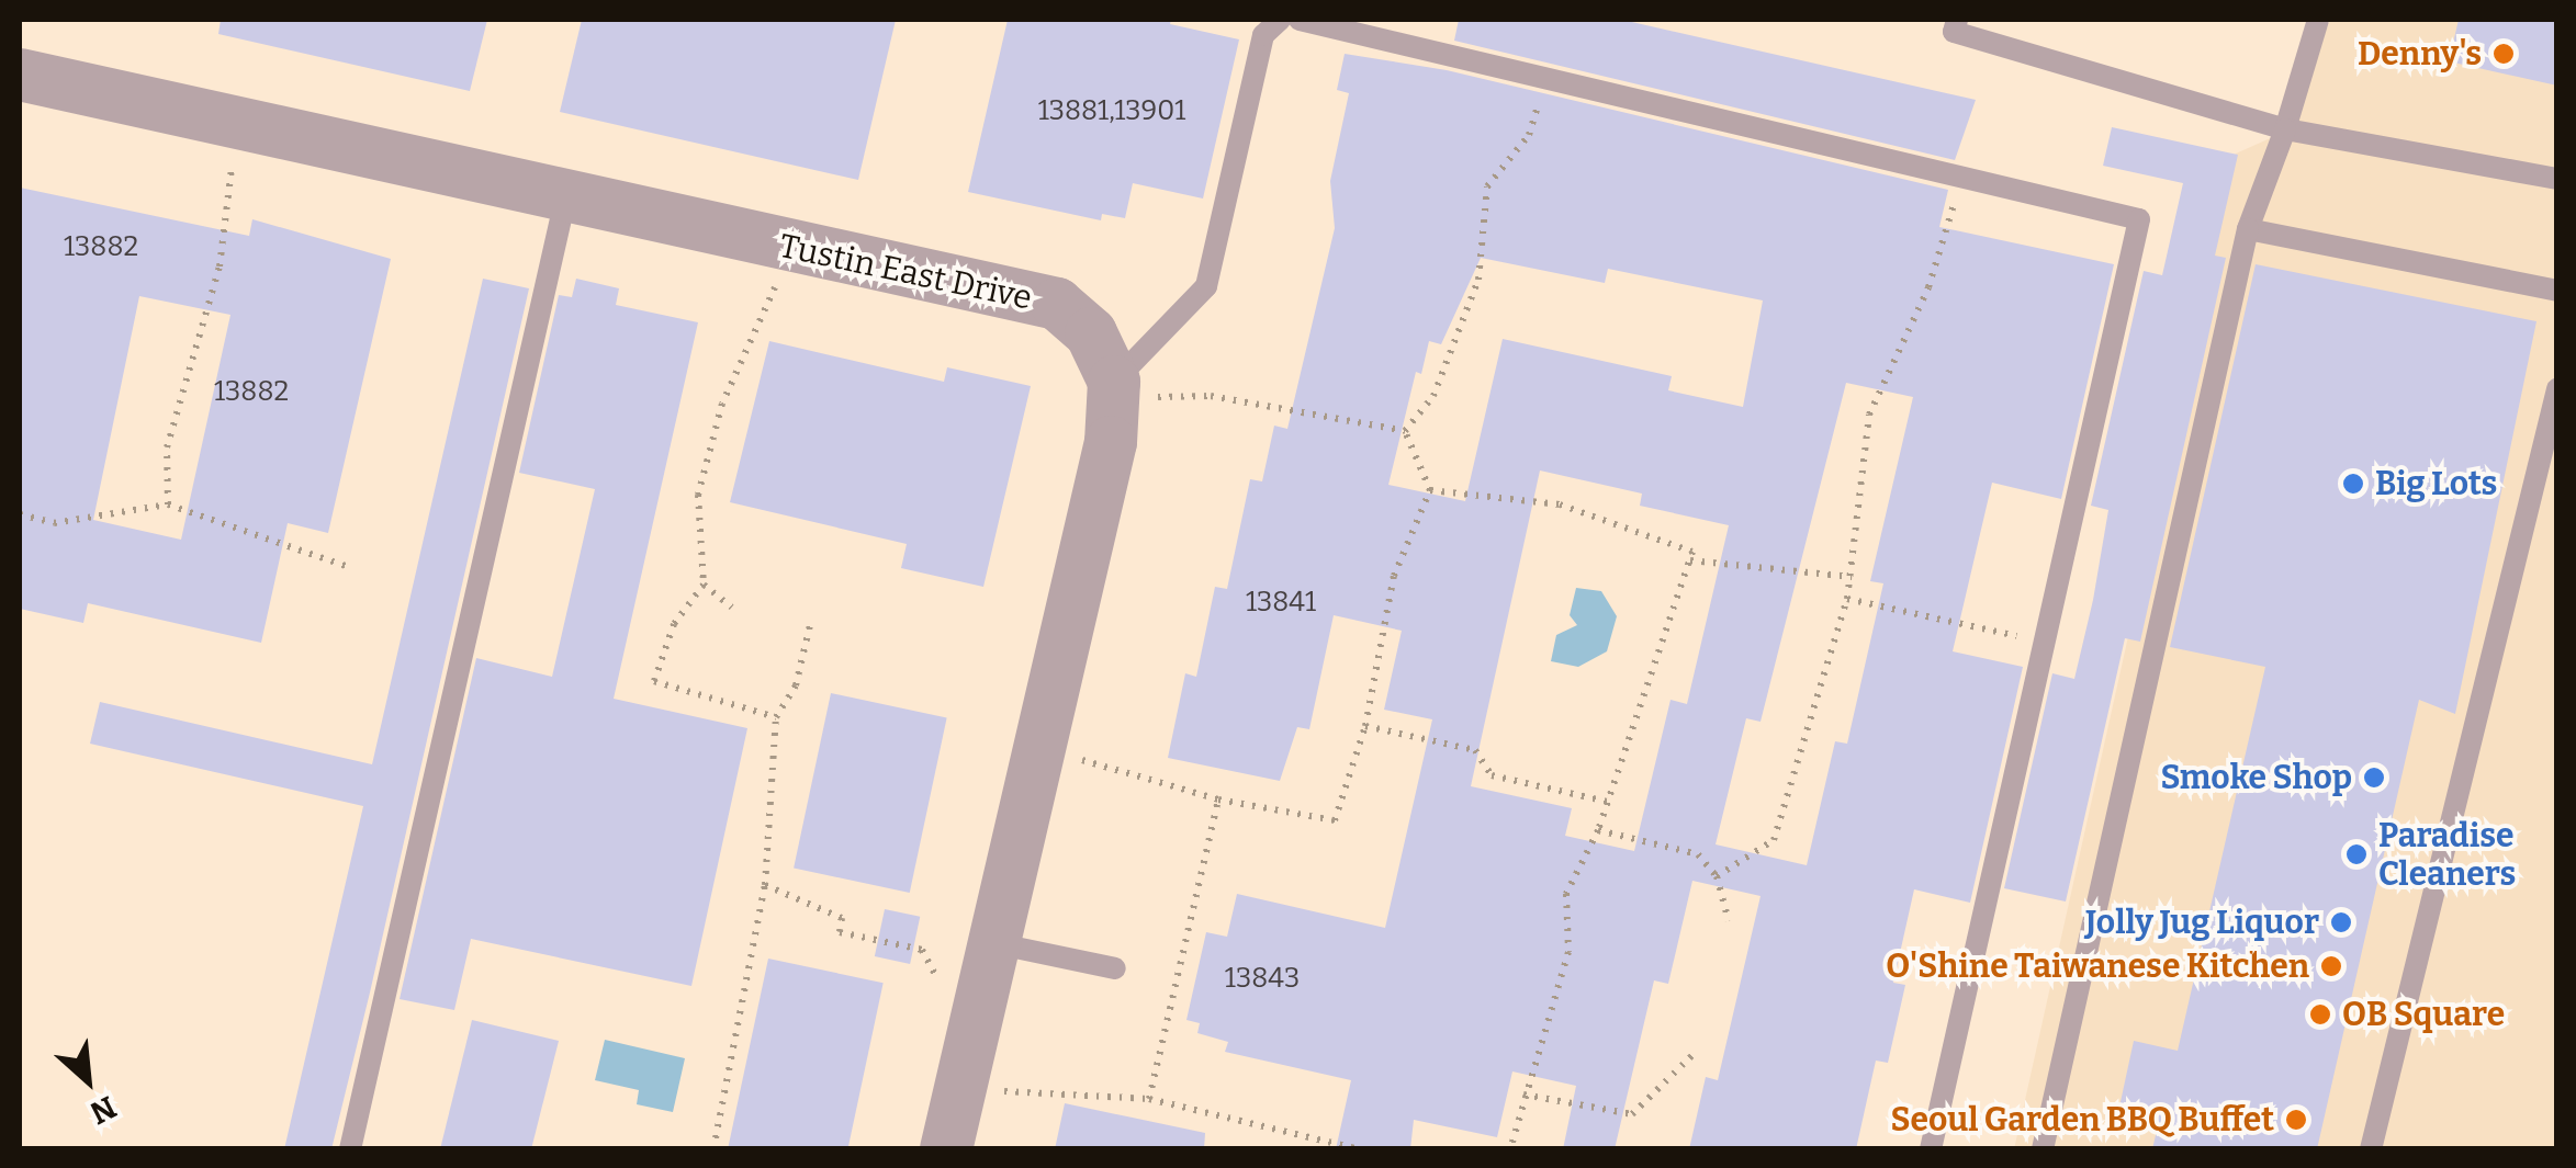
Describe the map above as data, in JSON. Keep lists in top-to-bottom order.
{
  "streets": {
    "street": ["Tustin East Drive"]
  },
  "places": [
    "Denny's",
    "Big Lots",
    "Smoke Shop",
    "Paradise Cleaners",
    "Jolly Jug Liquor",
    "O'Shine Taiwanese Kitchen",
    "OB Square",
    "Seoul Garden BBQ Buffet"
  ],
  "house_numbers": [
    "13881,13901",
    "13882",
    "13882",
    "13841",
    "13843"
  ],
  "north": "bottom right"
}
